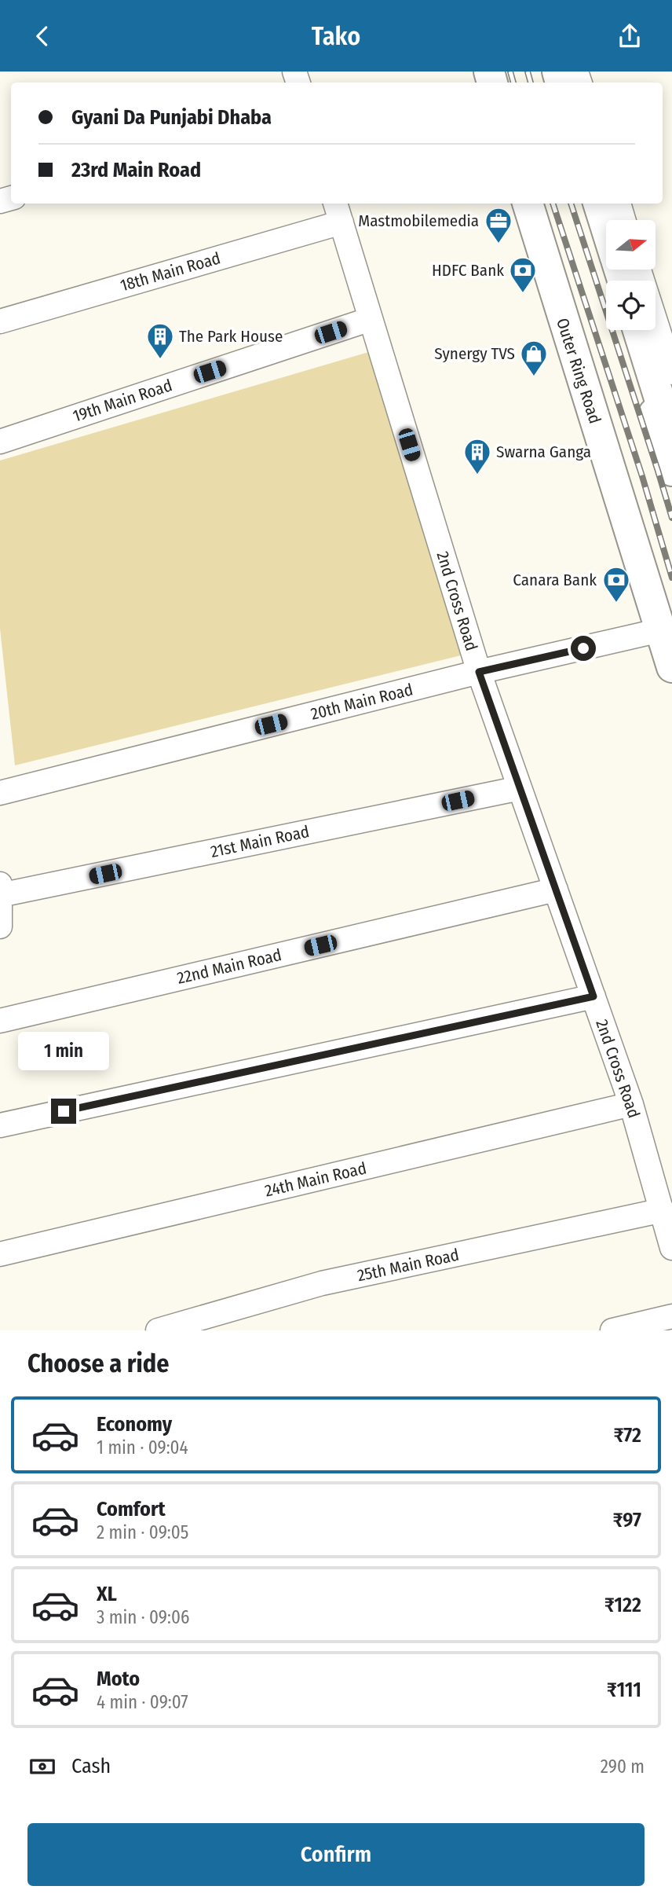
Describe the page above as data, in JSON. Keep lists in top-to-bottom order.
{
  "streets": {
    "main road": ["Outer Ring Road"],
    "street": [
      "18th Main Road",
      "19th Main Road",
      "2nd Cross Road",
      "20th Main Road",
      "21st Main Road",
      "22nd Main Road",
      "24th Main Road",
      "25th Main Road"
    ]
  },
  "crossings": [
    ["18th Main Road", "2nd Cross Road"],
    ["Outer Ring Road", "20th Main Road"],
    ["19th Main Road", "2nd Cross Road"],
    ["2nd Cross Road", "20th Main Road"],
    ["2nd Cross Road", "21st Main Road"],
    ["2nd Cross Road", "22nd Main Road"],
    ["2nd Cross Road", "24th Main Road"],
    ["2nd Cross Road", "25th Main Road"]
  ],
  "places": {
    "office": ["Mastmobilemedia"],
    "bank": ["HDFC Bank", "Canara Bank"],
    "building": ["The Park House", "Swarna Ganga"],
    "shop": ["Synergy TVS"]
  },
  "north": "right",
  "page": {
    "header": "Tako",
    "banner": ["Gyani Da Punjabi Dhaba", "23rd Main Road"],
    "bubble": "1 min",
    "heading": "Choose a ride",
    "list": [
      {
        "name": "Economy",
        "note": "1 min · 09:04",
        "value": "₹72"
      },
      {
        "name": "Comfort",
        "note": "2 min · 09:05",
        "value": "₹97"
      },
      {
        "name": "XL",
        "note": "3 min · 09:06",
        "value": "₹122"
      },
      {
        "name": "Moto",
        "note": "4 min · 09:07",
        "value": "₹111"
      }
    ],
    "pay": ["Cash", "290 m"],
    "buttons": "Confirm"
  }
}
